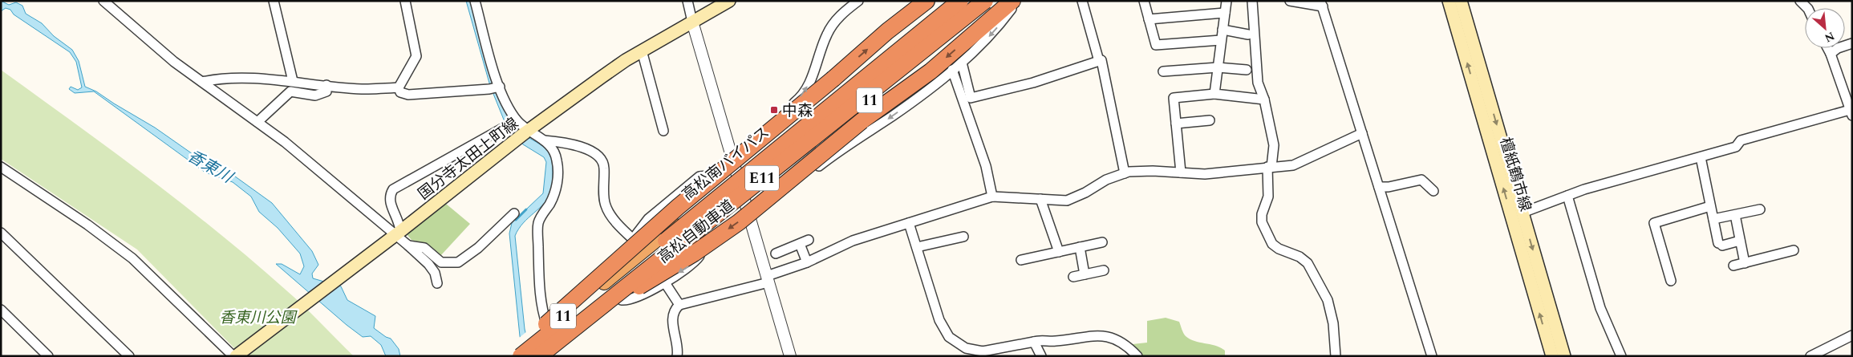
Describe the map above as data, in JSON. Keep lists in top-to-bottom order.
{
  "streets": {
    "highway": [
      "11",
      "高松南バイパス",
      "E11",
      "高松自動車道"
    ],
    "main road": ["国分寺太田上町線", "檀紙鶴市線"]
  },
  "crossings": [
    ["高松南バイパス", "高松自動車道"]
  ],
  "water": ["香東川"],
  "parks": ["香東川公園"],
  "places": {
    "transit": ["中森"]
  },
  "north": "bottom right"
}
